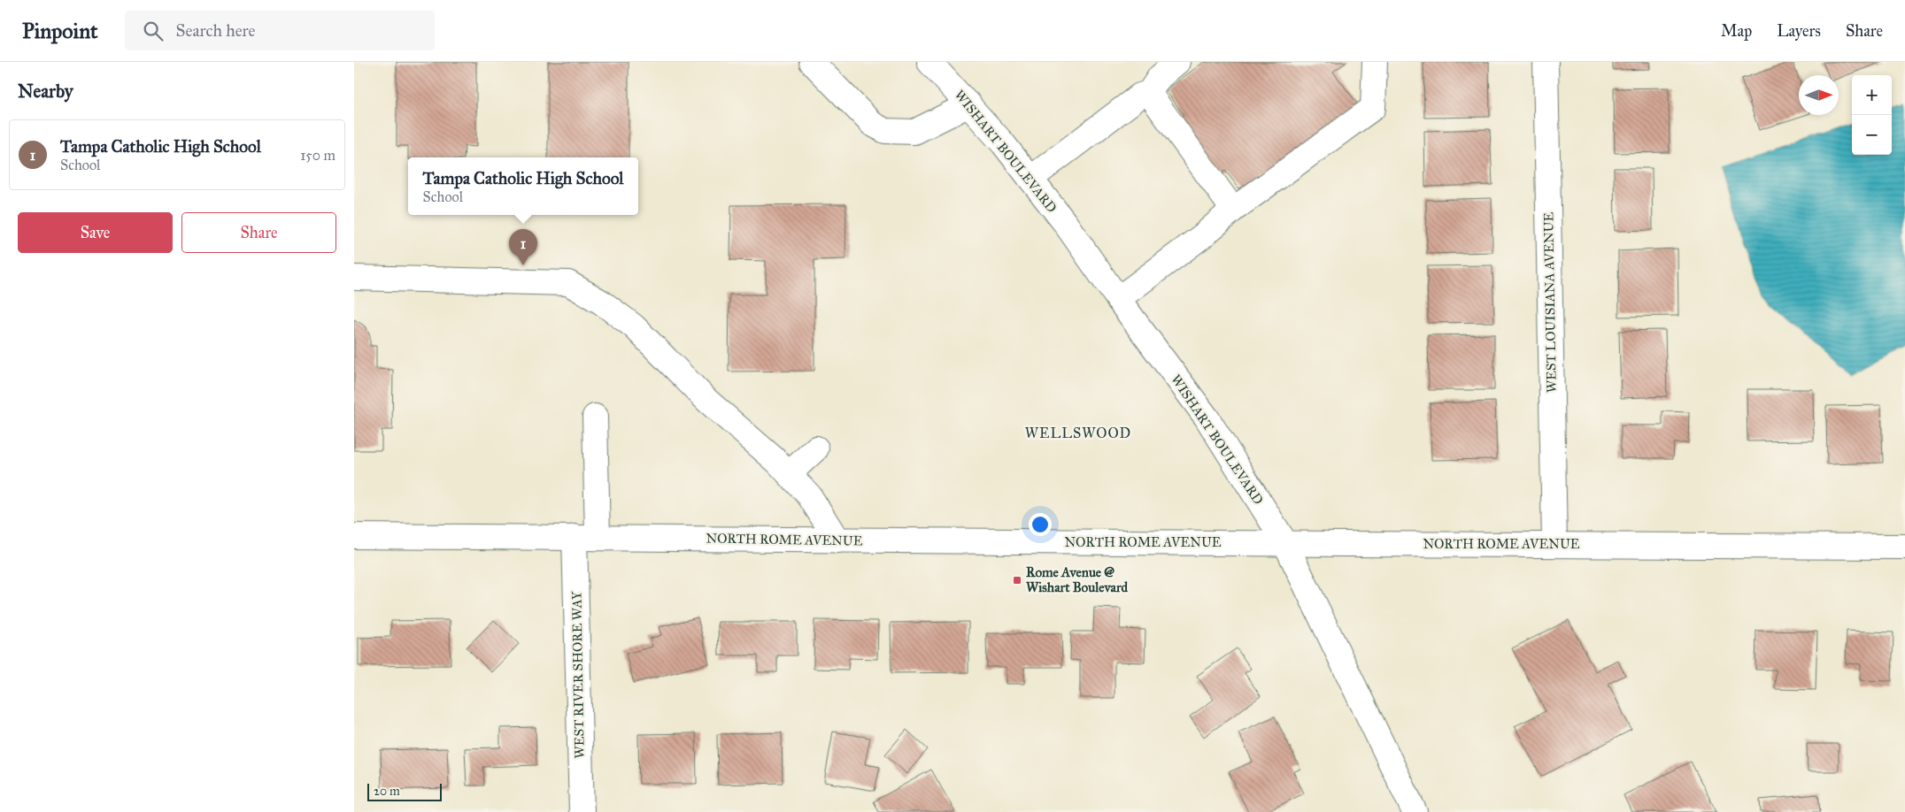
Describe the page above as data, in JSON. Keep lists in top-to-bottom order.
{
  "streets": {
    "street": [
      "WISHART BOULEVARD",
      "WEST LOUISIANA AVENUE",
      "NORTH ROME AVENUE",
      "WEST RIVER SHORE WAY"
    ]
  },
  "crossings": [
    ["WISHART BOULEVARD", "NORTH ROME AVENUE"],
    ["WEST LOUISIANA AVENUE", "NORTH ROME AVENUE"],
    ["NORTH ROME AVENUE", "WEST RIVER SHORE WAY"]
  ],
  "districts": ["WELLSWOOD"],
  "places": {
    "transit": ["Rome Avenue @ Wishart Boulevard"]
  },
  "scale_bar": "20 m",
  "north": "right",
  "page": {
    "header": "Pinpoint",
    "search": "Search here",
    "nav": ["Map", "Layers", "Share"],
    "heading": "Nearby",
    "map_buttons": ["+", "−"],
    "list": [
      {
        "mark": "1",
        "name": "Tampa Catholic High School",
        "note": "School",
        "value": "150 m"
      }
    ],
    "popup": ["Tampa Catholic High School", "School"],
    "buttons": ["Save", "Share"],
    "pins": "1",
    "scale": "20 m"
  }
}
